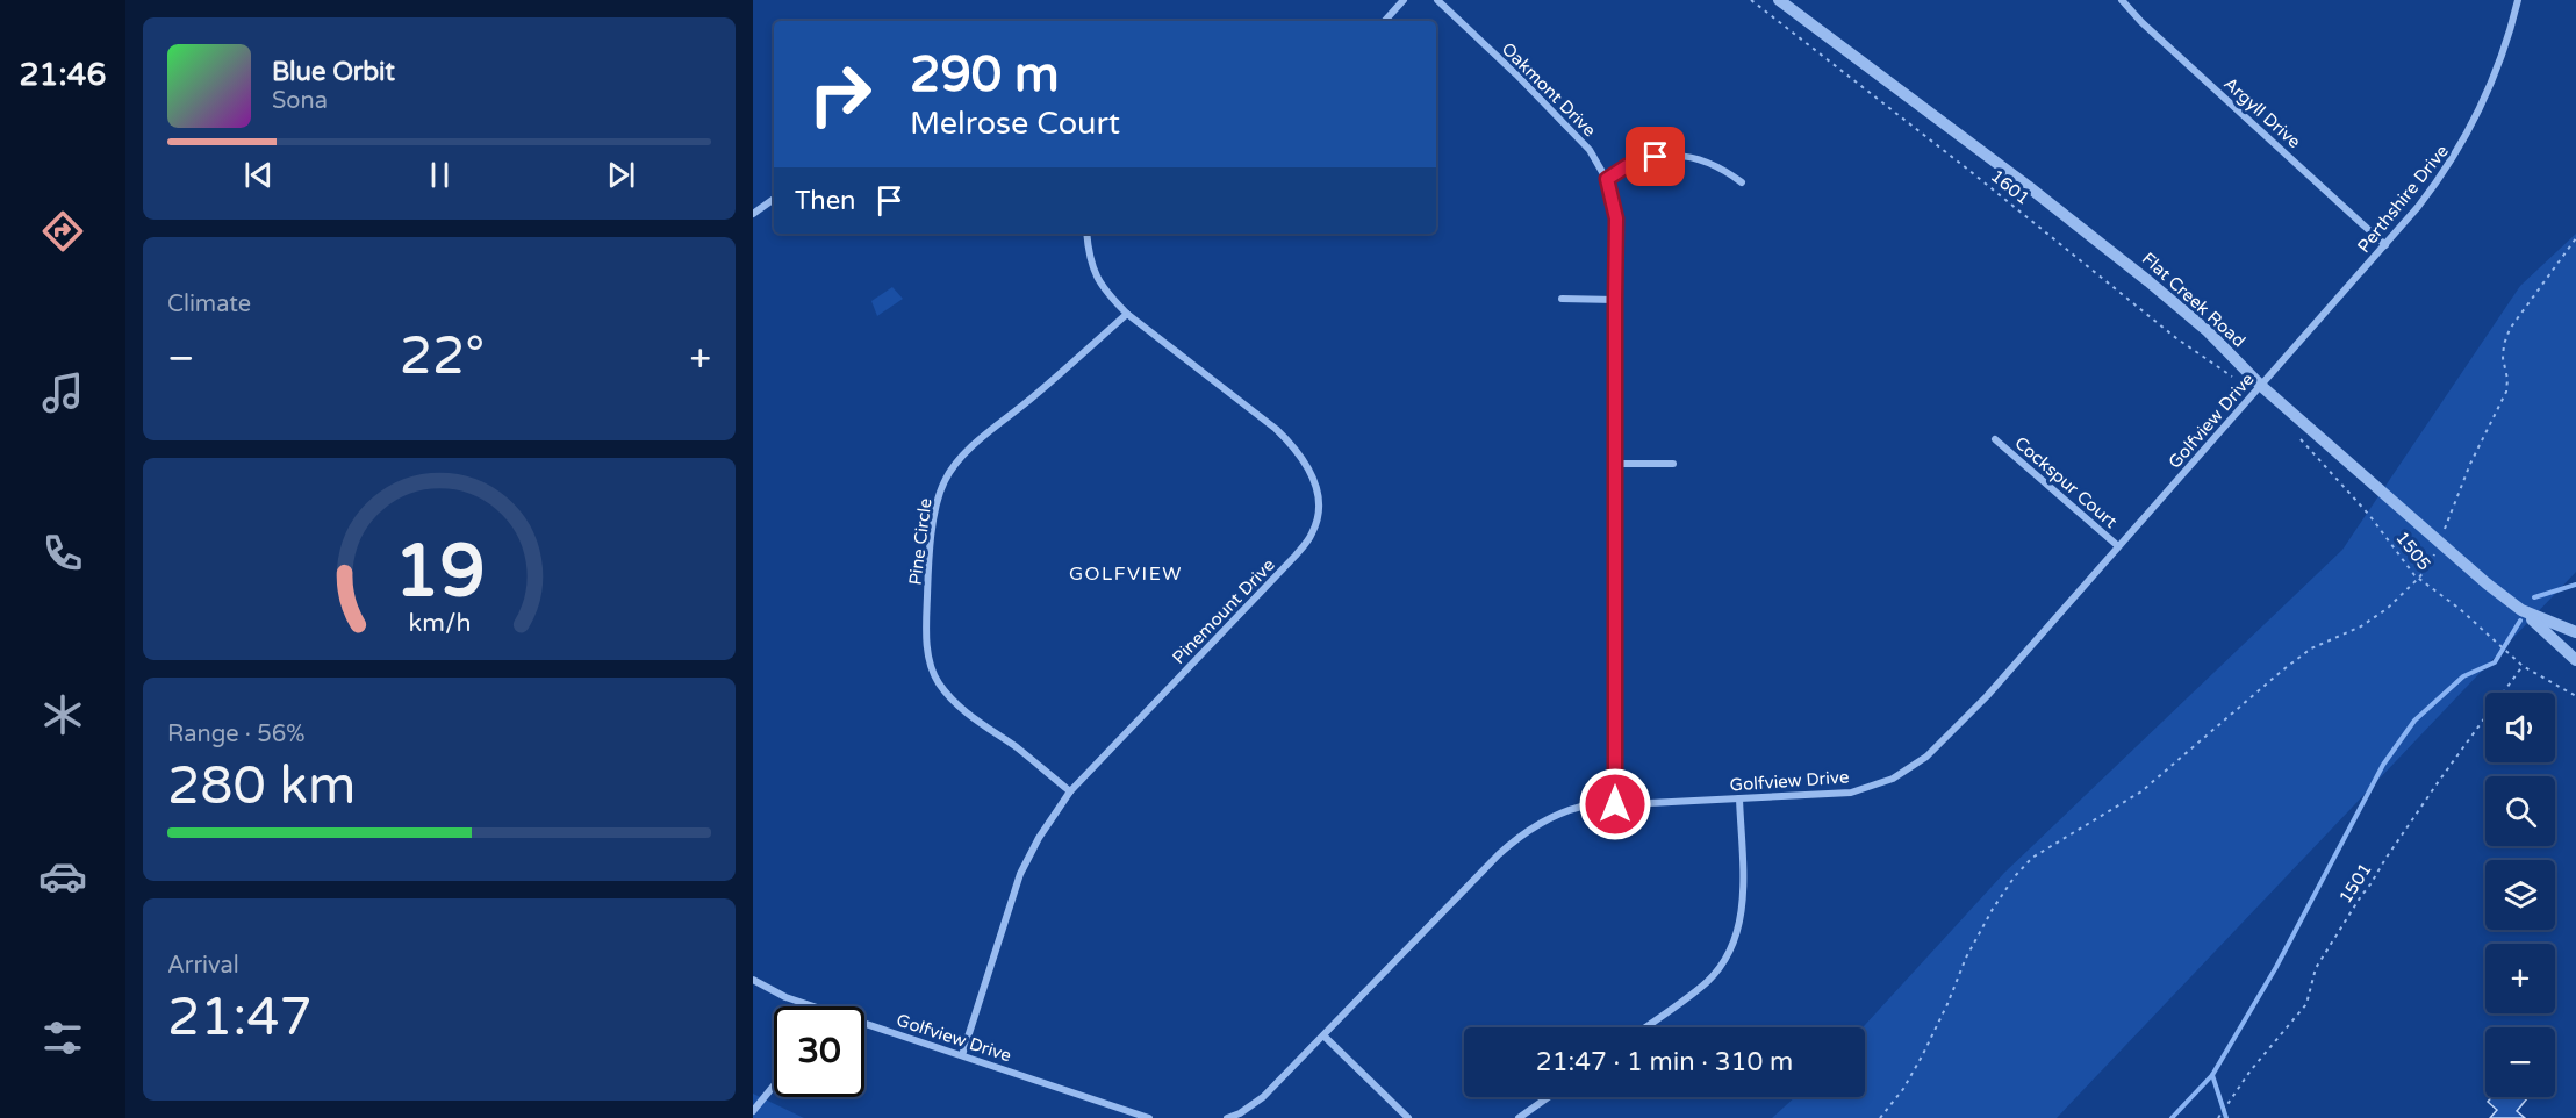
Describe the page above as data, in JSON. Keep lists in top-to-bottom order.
{
  "streets": {
    "street": [
      "Oakmont Drive",
      "Argyll Drive",
      "Perthshire Drive",
      "Flat Creek Road",
      "Golfview Drive",
      "Cockspur Court",
      "Pine Circle",
      "Pinemount Drive"
    ],
    "path": ["1601", "1505", "1501"]
  },
  "crossings": [
    ["Oakmont Drive", "Golfview Drive"],
    ["Argyll Drive", "Perthshire Drive"],
    ["Perthshire Drive", "Golfview Drive"],
    ["Flat Creek Road", "Golfview Drive"],
    ["Golfview Drive", "Cockspur Court"],
    ["Golfview Drive", "Pinemount Drive"],
    ["Pine Circle", "Pinemount Drive"],
    ["1505", "1501"]
  ],
  "districts": ["GOLFVIEW"],
  "page": {
    "tabs": "21:46",
    "turn": ["290 m", "Melrose Court"],
    "song": ["Blue Orbit", "Sona"],
    "then": "Then",
    "tile": [
      "Climate",
      ["Range · 56%", "280 km"],
      ["Arrival", "21:47"]
    ],
    "heat": ["−", "22°", "+"],
    "map_buttons": ["+", "−"],
    "limit": "30",
    "trip": "21:47 · 1 min · 310 m",
    "gauge": ["19", "km/h"]
  }
}
